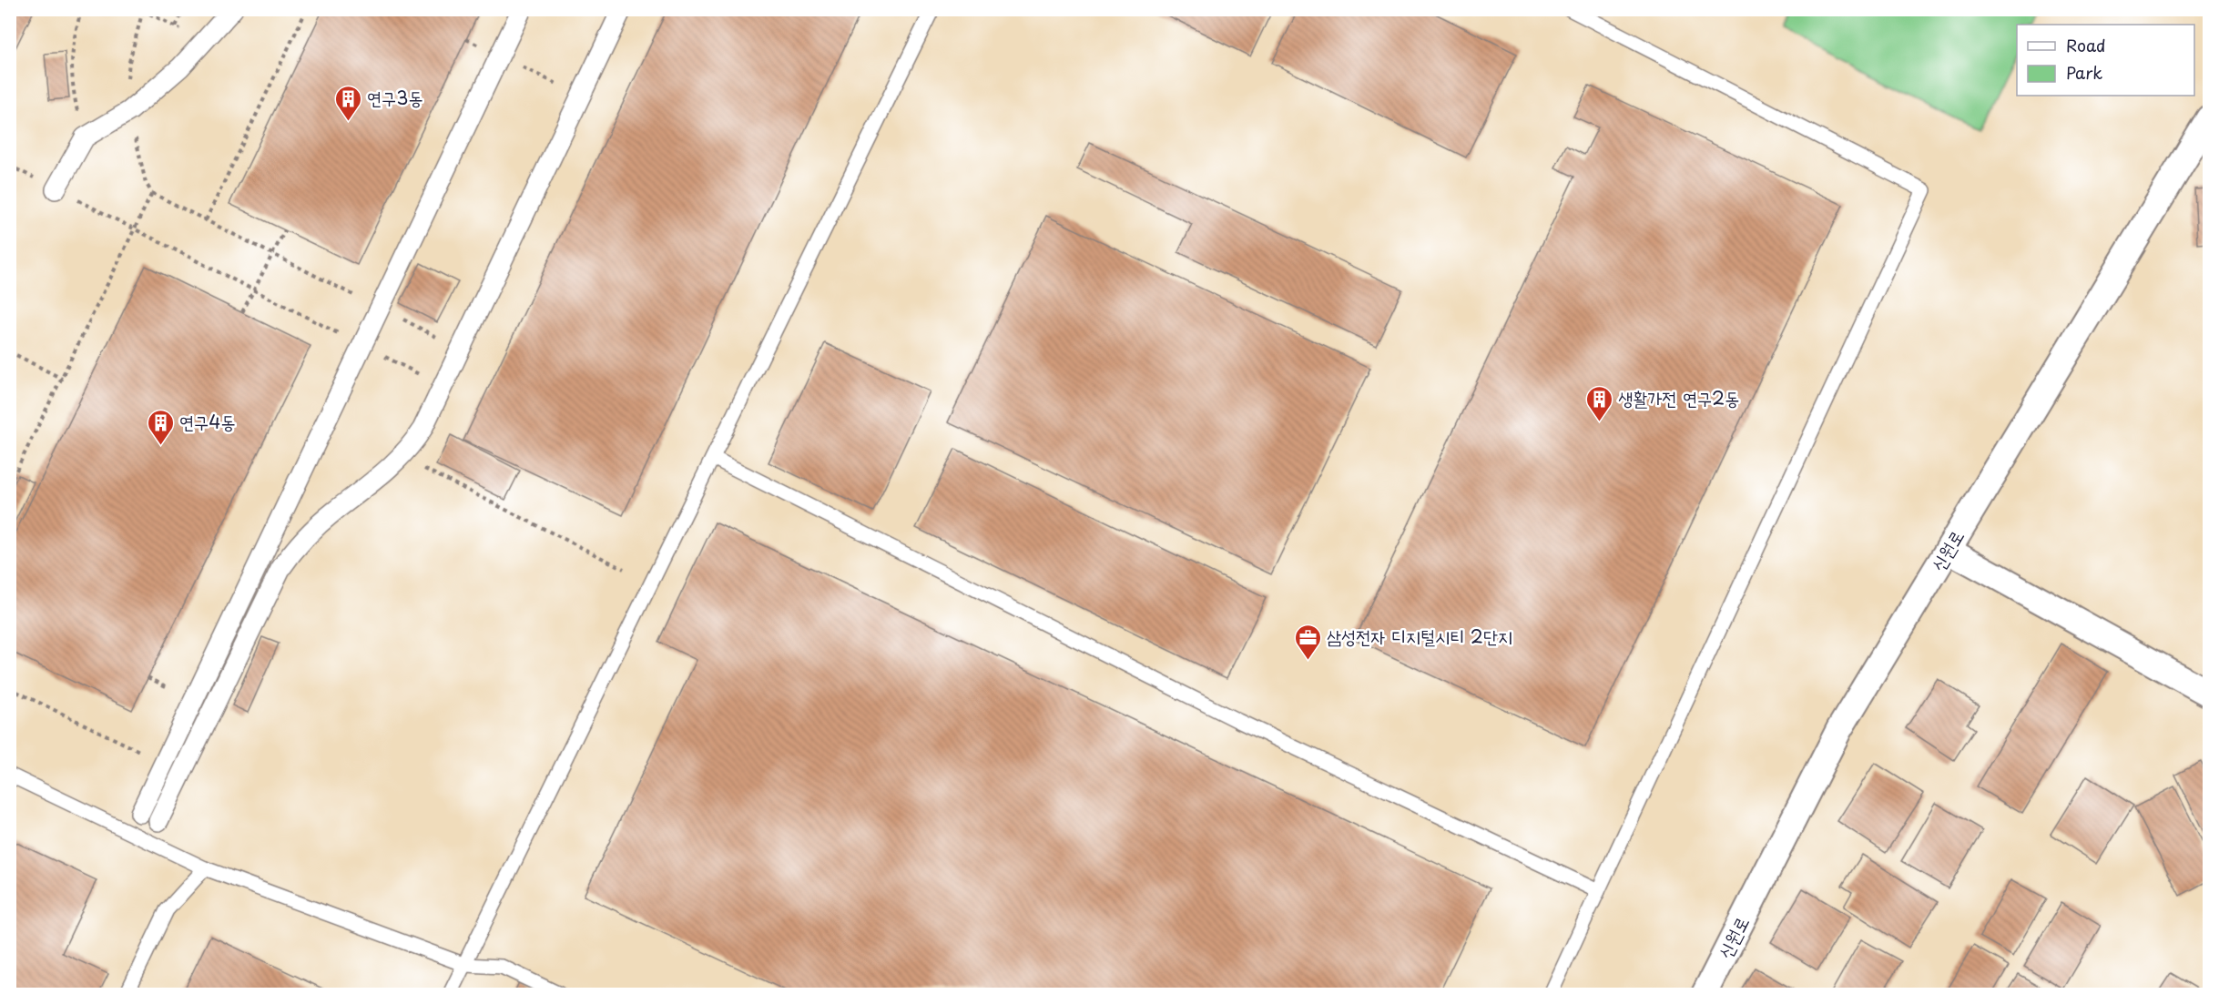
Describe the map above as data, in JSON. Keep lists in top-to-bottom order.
{
  "streets": {
    "street": ["신원로"]
  },
  "places": {
    "building": ["연구3동", "생활가전 연구2동", "연구4동"],
    "office": ["삼성전자 디지털시티 2단지"]
  },
  "legend": ["Road", "Park"]
}
